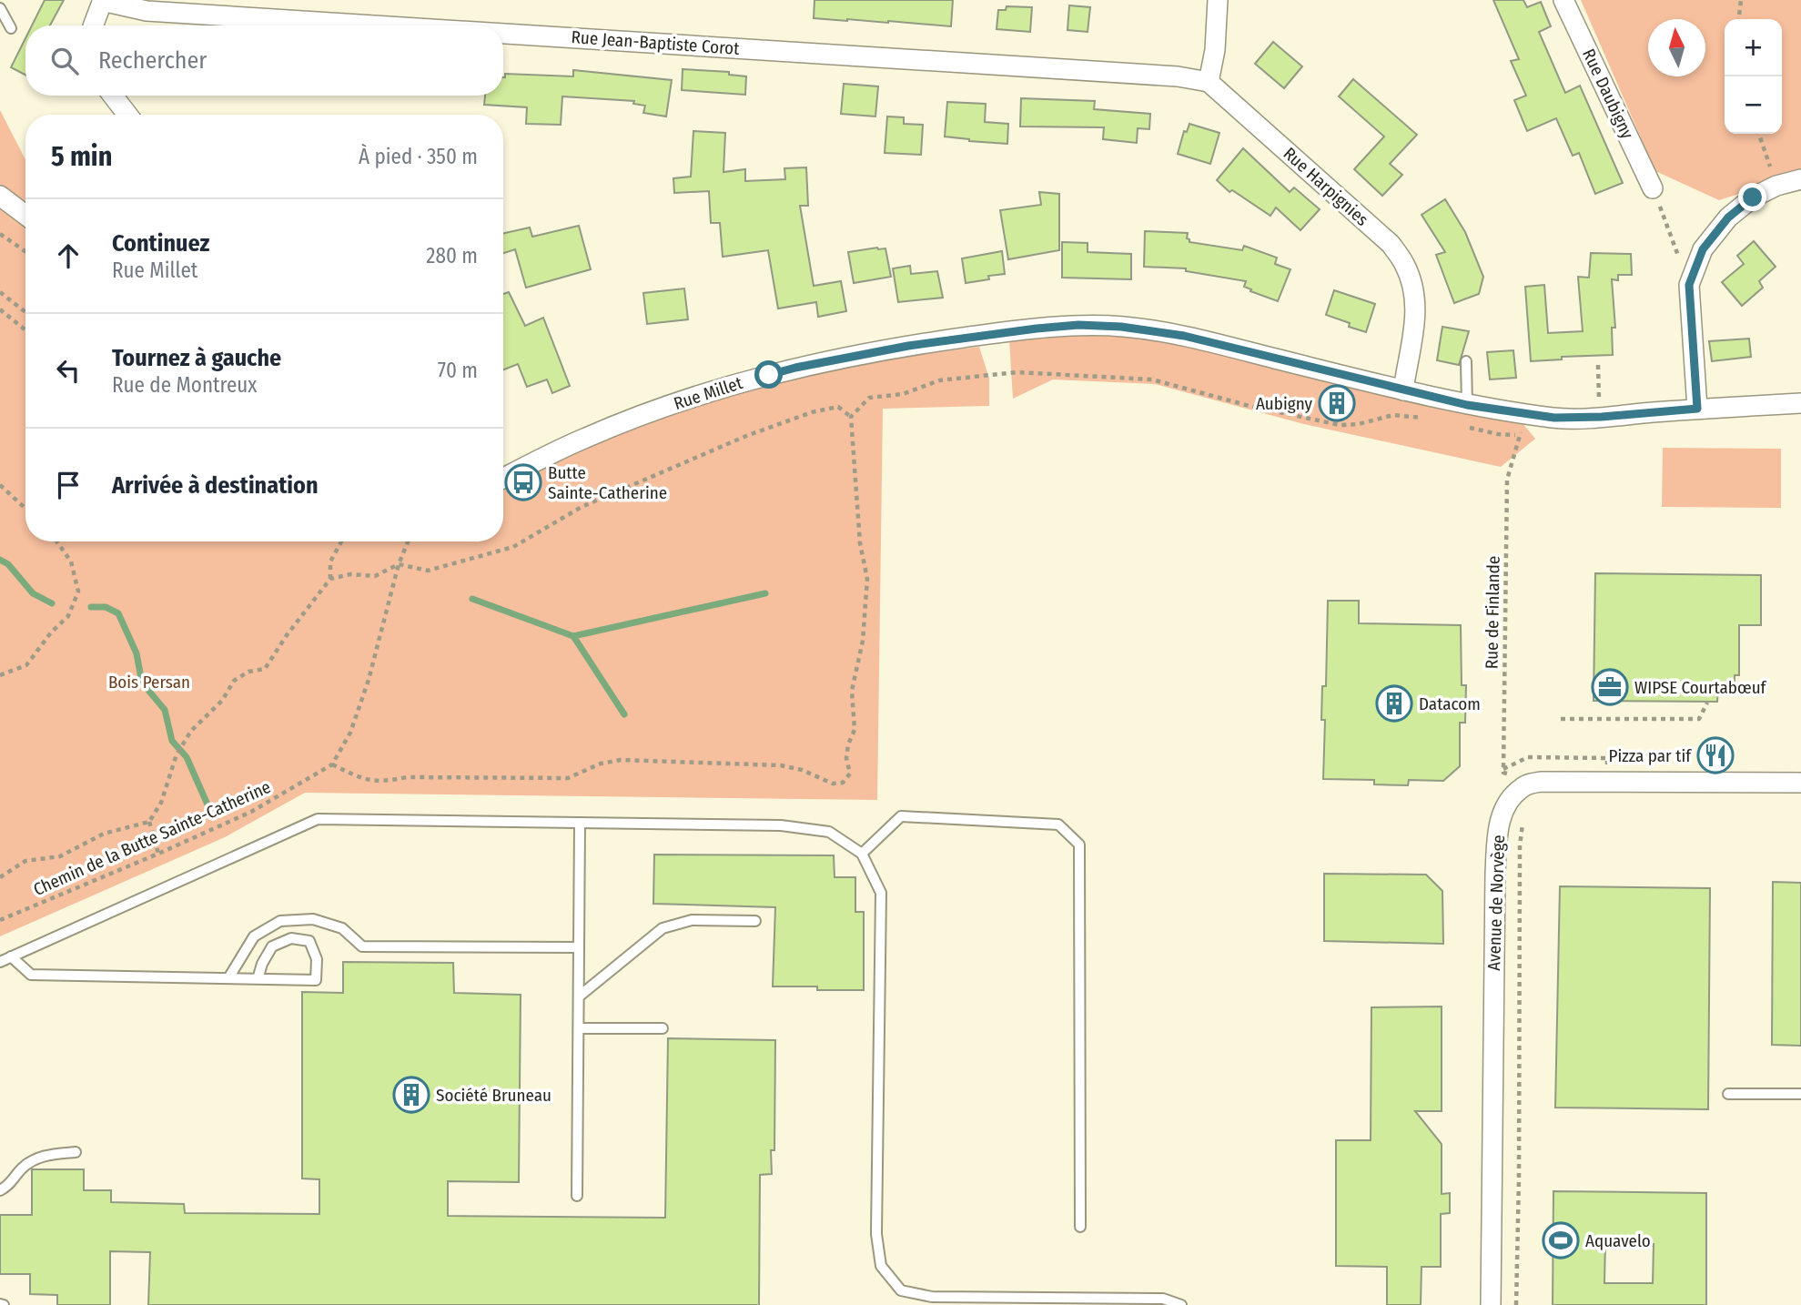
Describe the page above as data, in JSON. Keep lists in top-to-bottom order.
{
  "streets": {
    "street": [
      "Rue Jean-Baptiste Corot",
      "Rue Daubigny",
      "Rue Harpignies",
      "Rue Millet",
      "Avenue de Norvège"
    ],
    "path": ["Rue de Finlande", "Chemin de la Butte Sainte-Catherine"]
  },
  "crossings": [
    ["Rue Jean-Baptiste Corot", "Rue Harpignies"],
    ["Rue Harpignies", "Rue Millet"],
    ["Rue Millet", "Rue de Finlande"],
    ["Rue de Finlande", "Avenue de Norvège"]
  ],
  "parks": ["Bois Persan"],
  "places": {
    "building": ["Aubigny", "Datacom", "Société Bruneau"],
    "bus stop": ["Butte Sainte-Catherine"],
    "office": ["WIPSE Courtabœuf"],
    "restaurant": ["Pizza par tif"],
    "sports": ["Aquavelo"]
  },
  "north": "top",
  "page": {
    "map_buttons": ["+", "−"],
    "search": "Rechercher",
    "heading": ["5 min", "À pied · 350 m"],
    "list": [
      ["Continuez", "Rue Millet", "280 m"],
      ["Tournez à gauche", "Rue de Montreux", "70 m"],
      "Arrivée à destination"
    ]
  }
}
